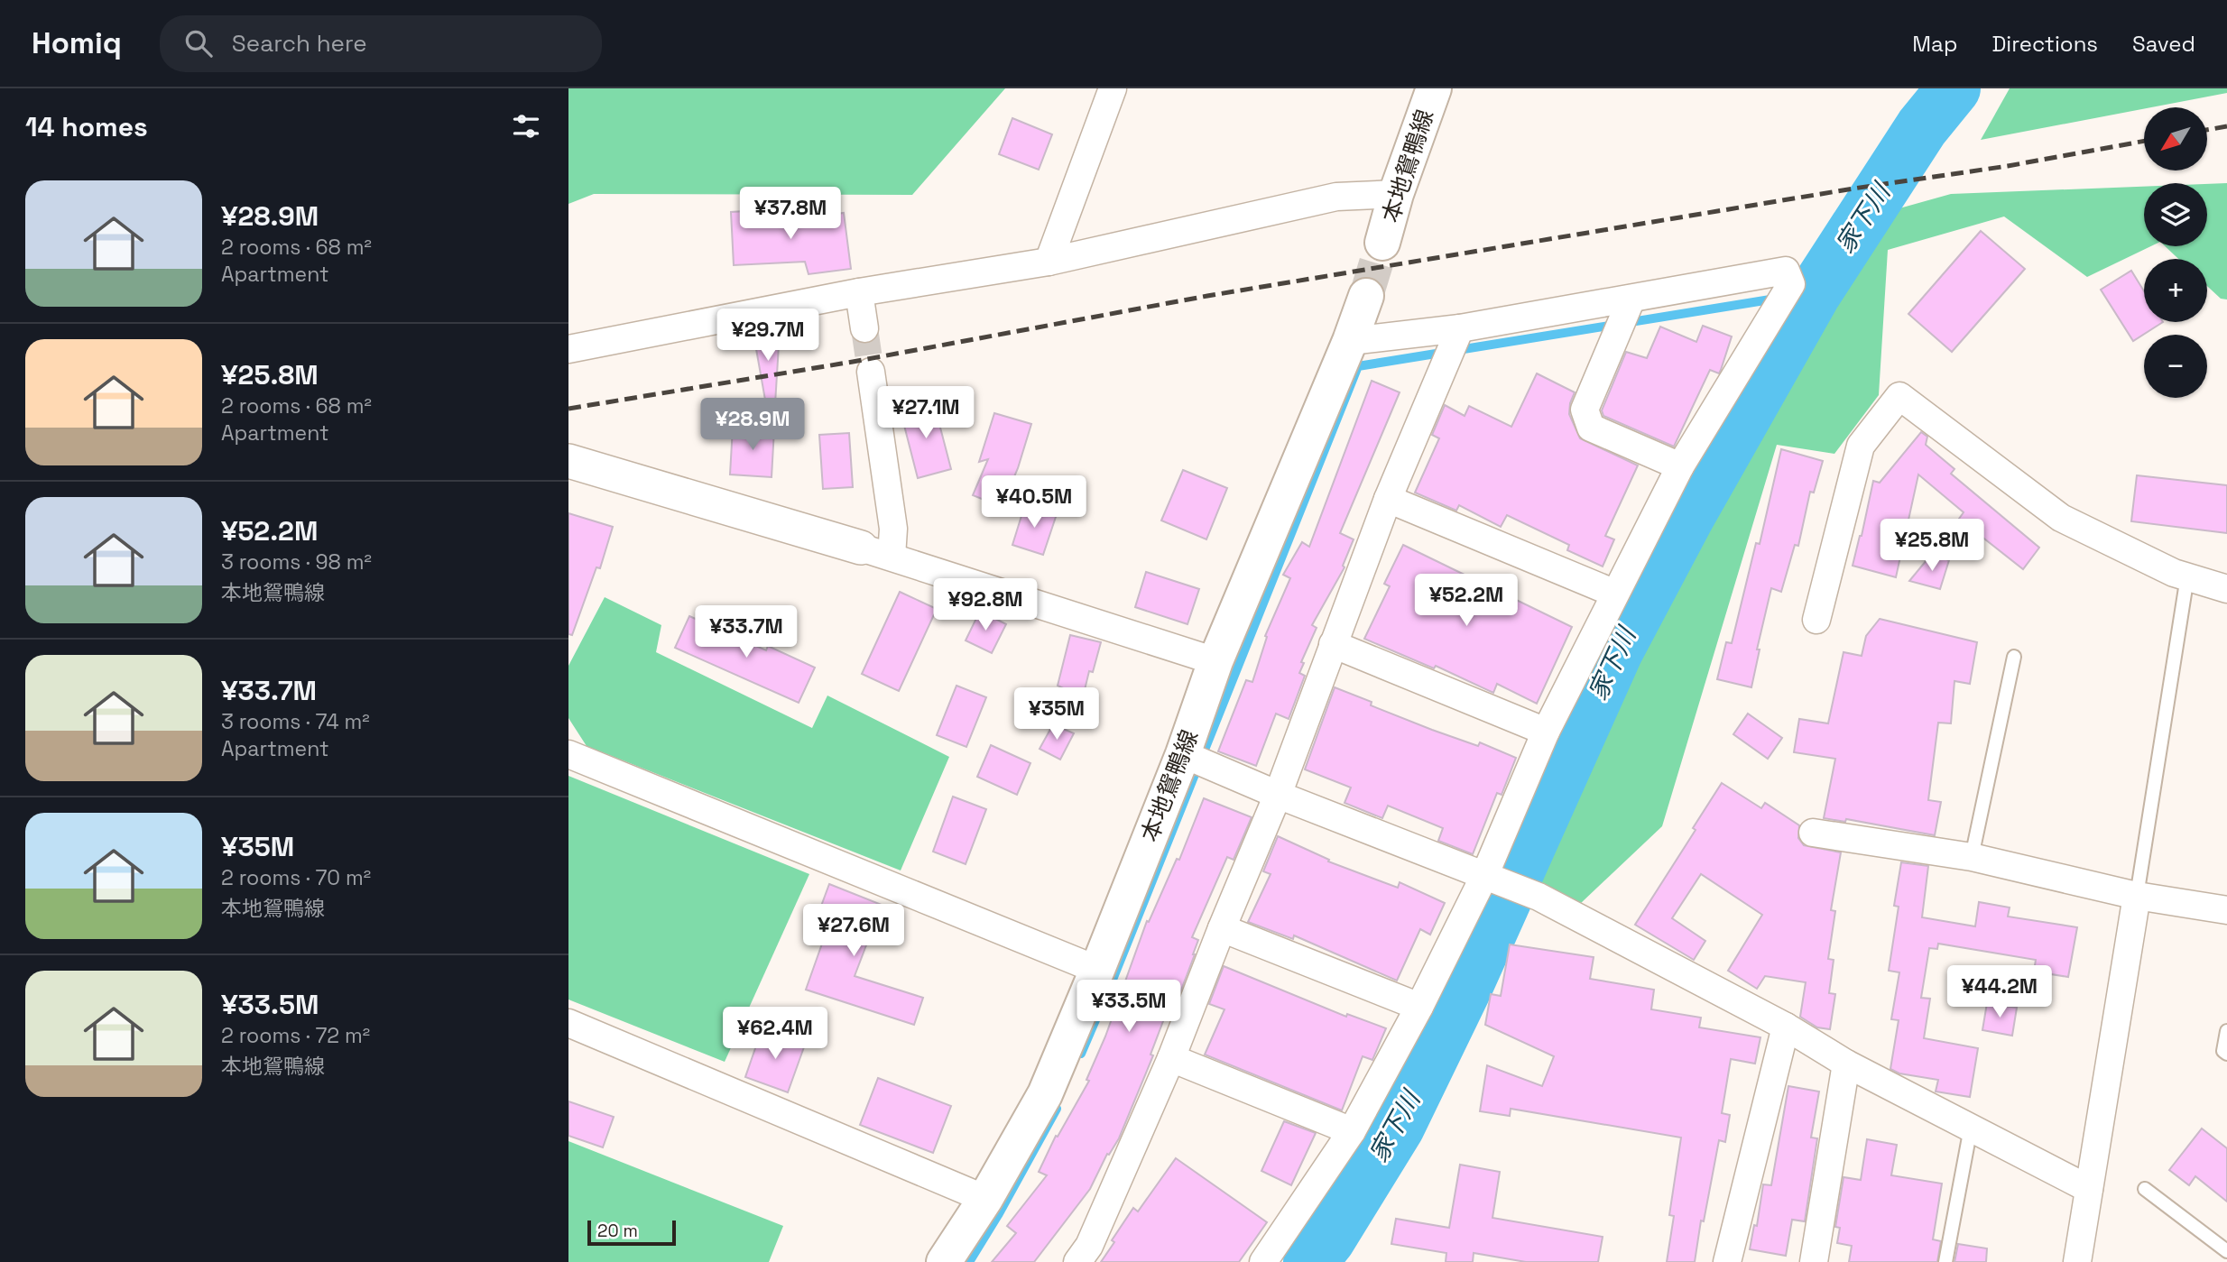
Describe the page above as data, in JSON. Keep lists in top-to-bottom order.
{
  "streets": {
    "main road": ["本地鴛鴨線"]
  },
  "water": ["家下川"],
  "scale_bar": "20 m",
  "north": "bottom left",
  "page": {
    "header": "Homiq",
    "search": "Search here",
    "nav": ["Map", "Directions", "Saved"],
    "heading": "14 homes",
    "map_buttons": ["+", "−"],
    "list": [
      {
        "name": "¥28.9M",
        "note": "2 rooms · 68 m² · Apartment"
      },
      {
        "name": "¥25.8M",
        "note": "2 rooms · 68 m² · Apartment"
      },
      {
        "name": "¥52.2M",
        "note": "3 rooms · 98 m² · 本地鴛鴨線"
      },
      {
        "name": "¥33.7M",
        "note": "3 rooms · 74 m² · Apartment"
      },
      {
        "name": "¥35M",
        "note": "2 rooms · 70 m² · 本地鴛鴨線"
      },
      {
        "name": "¥33.5M",
        "note": "2 rooms · 72 m² · 本地鴛鴨線"
      }
    ],
    "price": [
      "¥37.8M",
      "¥29.7M",
      "¥27.1M",
      "¥28.9M",
      "¥40.5M",
      "¥25.8M",
      "¥52.2M",
      "¥92.8M",
      "¥33.7M",
      "¥35M",
      "¥27.6M",
      "¥44.2M",
      "¥33.5M",
      "¥62.4M"
    ],
    "scale": "20 m"
  }
}
